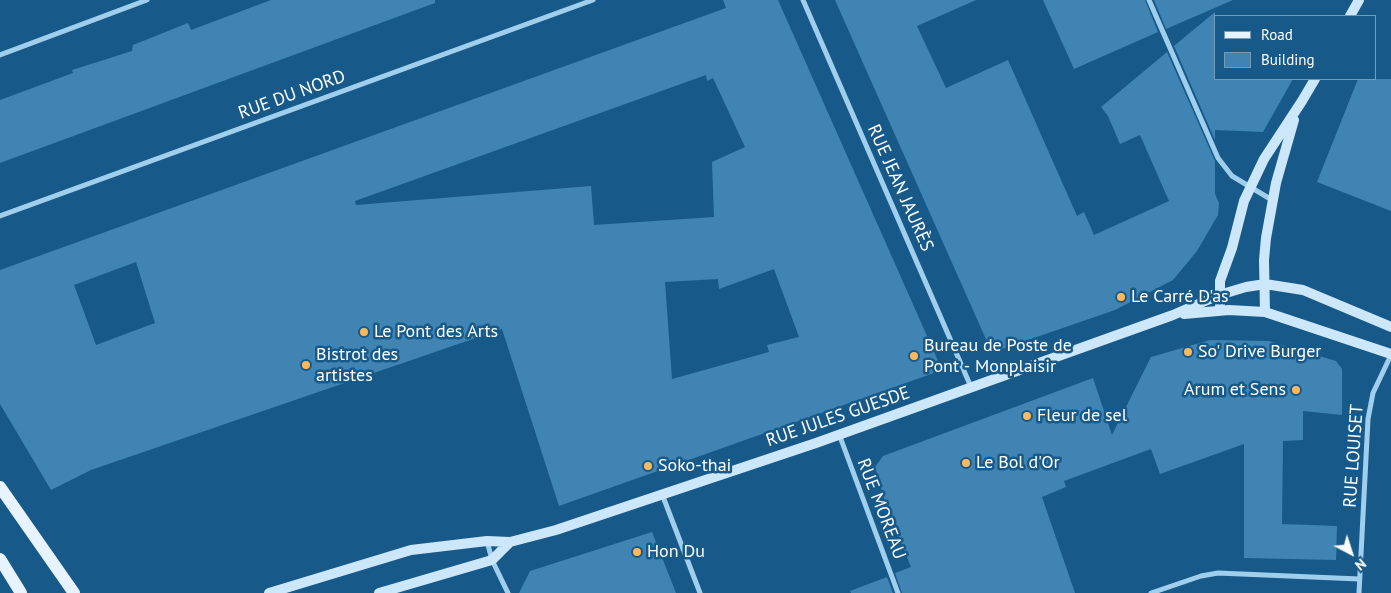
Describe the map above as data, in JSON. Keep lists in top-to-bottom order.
{
  "streets": {
    "main road": ["RUE JULES GUESDE"],
    "street": [
      "RUE DU NORD",
      "RUE JEAN JAURÈS",
      "RUE LOUISET",
      "RUE MOREAU"
    ]
  },
  "crossings": [
    ["RUE JEAN JAURÈS", "RUE JULES GUESDE"],
    ["RUE JULES GUESDE", "RUE LOUISET"],
    ["RUE JULES GUESDE", "RUE MOREAU"]
  ],
  "places": [
    "Le Carré D'as",
    "Le Pont des Arts",
    "So' Drive Burger",
    "Bureau de Poste de Pont - Monplaisir",
    "Bistrot des artistes",
    "Arum et Sens",
    "Fleur de sel",
    "Le Bol d'Or",
    "Soko-thai",
    "Hon Du"
  ],
  "legend": ["Road", "Building"],
  "north": "bottom right"
}
